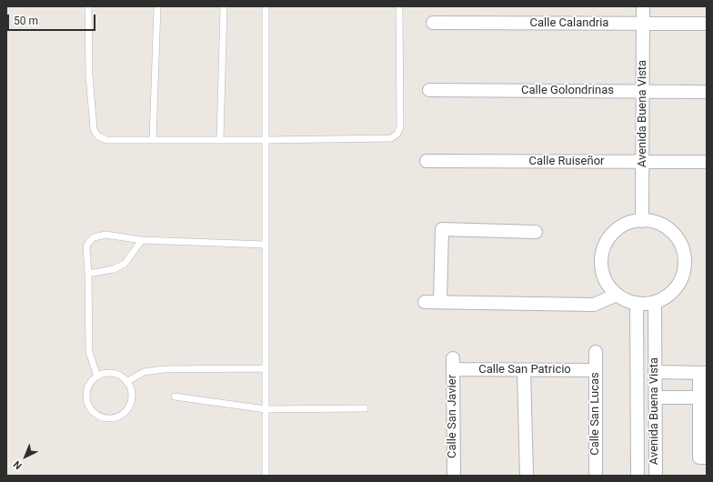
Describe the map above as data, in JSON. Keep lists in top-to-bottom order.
{
  "streets": {
    "street": [
      "Calle Calandria",
      "Calle Golondrinas",
      "Avenida Buena Vista",
      "Calle Ruiseñor",
      "Calle San Patricio",
      "Calle San Lucas",
      "Calle San Javier"
    ]
  },
  "crossings": [
    ["Calle Calandria", "Avenida Buena Vista"],
    ["Calle Golondrinas", "Avenida Buena Vista"],
    ["Avenida Buena Vista", "Calle Ruiseñor"],
    ["Calle San Patricio", "Calle San Lucas"],
    ["Calle San Patricio", "Calle San Javier"]
  ],
  "scale_bar": "50 m",
  "north": "bottom left"
}
